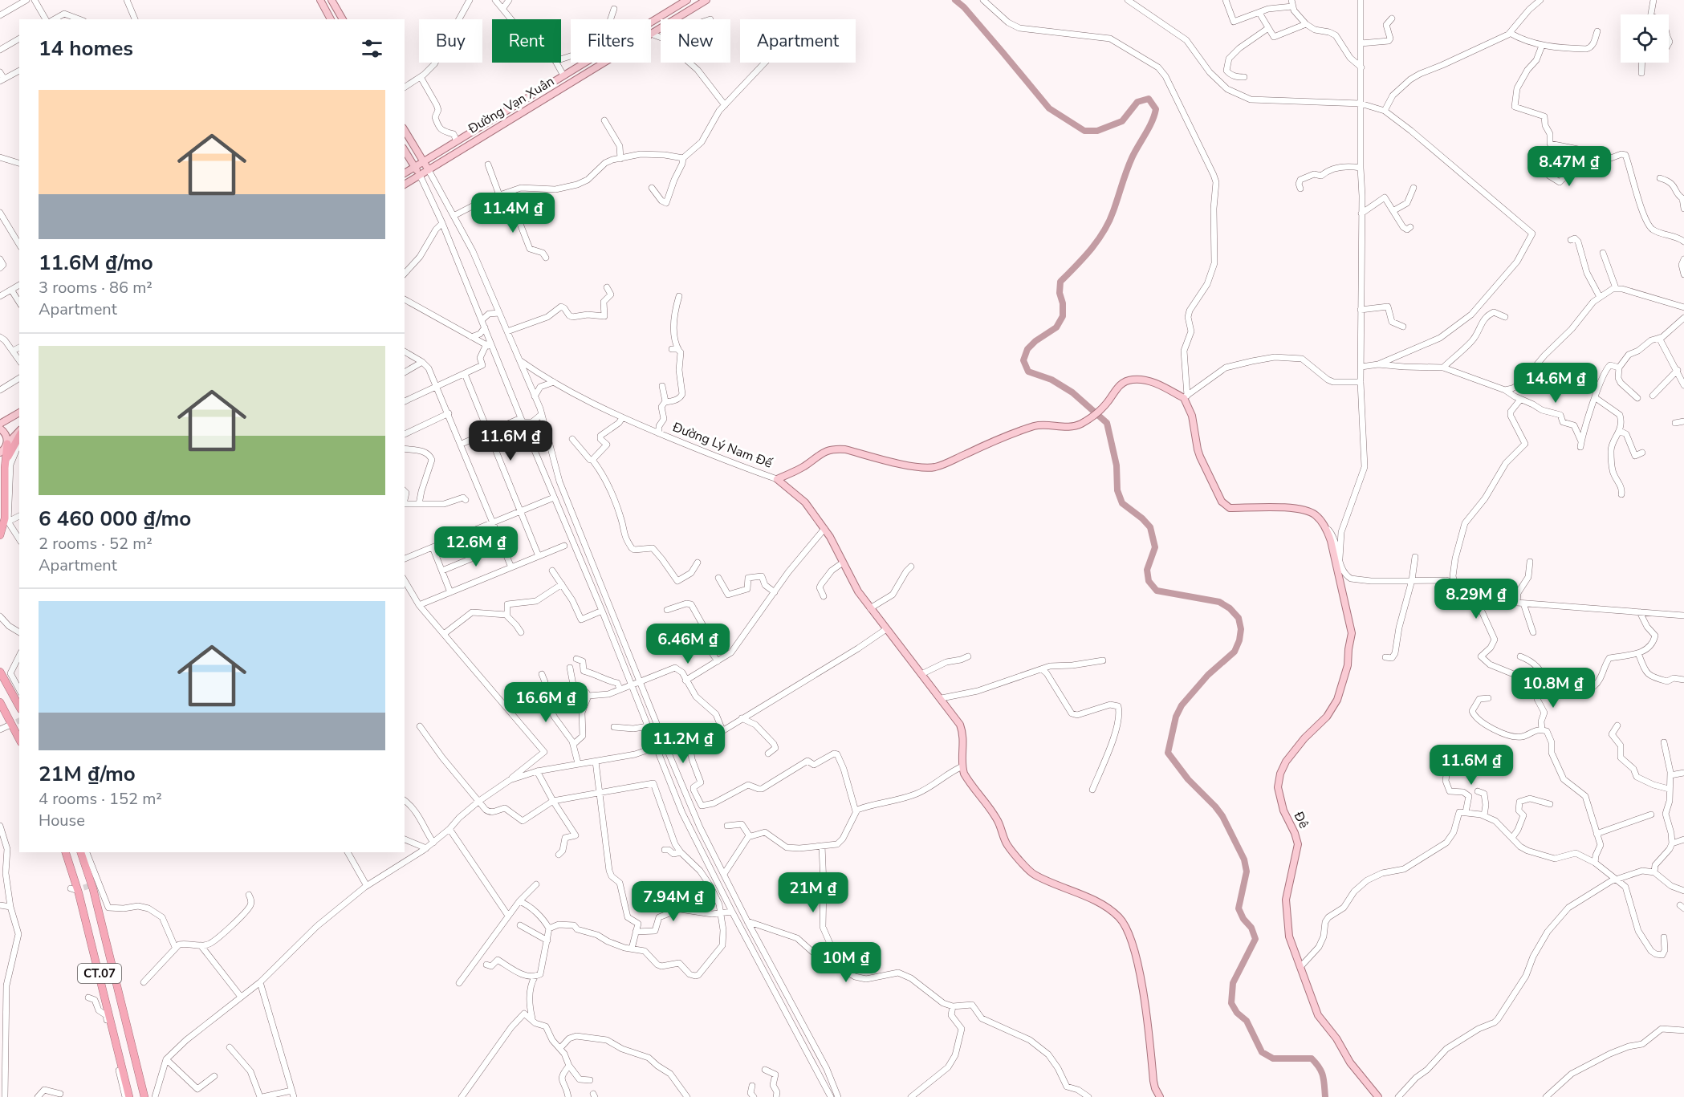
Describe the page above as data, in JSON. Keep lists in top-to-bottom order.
{
  "streets": {
    "highway": ["CT.07"],
    "main road": ["Đường Vạn Xuân", "Đường Lý Nam Đế", "Đê"]
  },
  "page": {
    "chip": [
      "Buy",
      "Rent",
      "Filters",
      "New",
      "Apartment"
    ],
    "heading": "14 homes",
    "list": [
      {
        "name": "11.6M ₫/mo",
        "note": "3 rooms · 86 m² · Apartment"
      },
      {
        "name": "6 460 000 ₫/mo",
        "note": "2 rooms · 52 m² · Apartment"
      },
      {
        "name": "21M ₫/mo",
        "note": "4 rooms · 152 m² · House"
      }
    ],
    "price": [
      "8.47M ₫",
      "11.4M ₫",
      "14.6M ₫",
      "11.6M ₫",
      "12.6M ₫",
      "8.29M ₫",
      "6.46M ₫",
      "10.8M ₫",
      "16.6M ₫",
      "11.2M ₫",
      "11.6M ₫",
      "21M ₫",
      "7.94M ₫",
      "10M ₫"
    ]
  }
}
